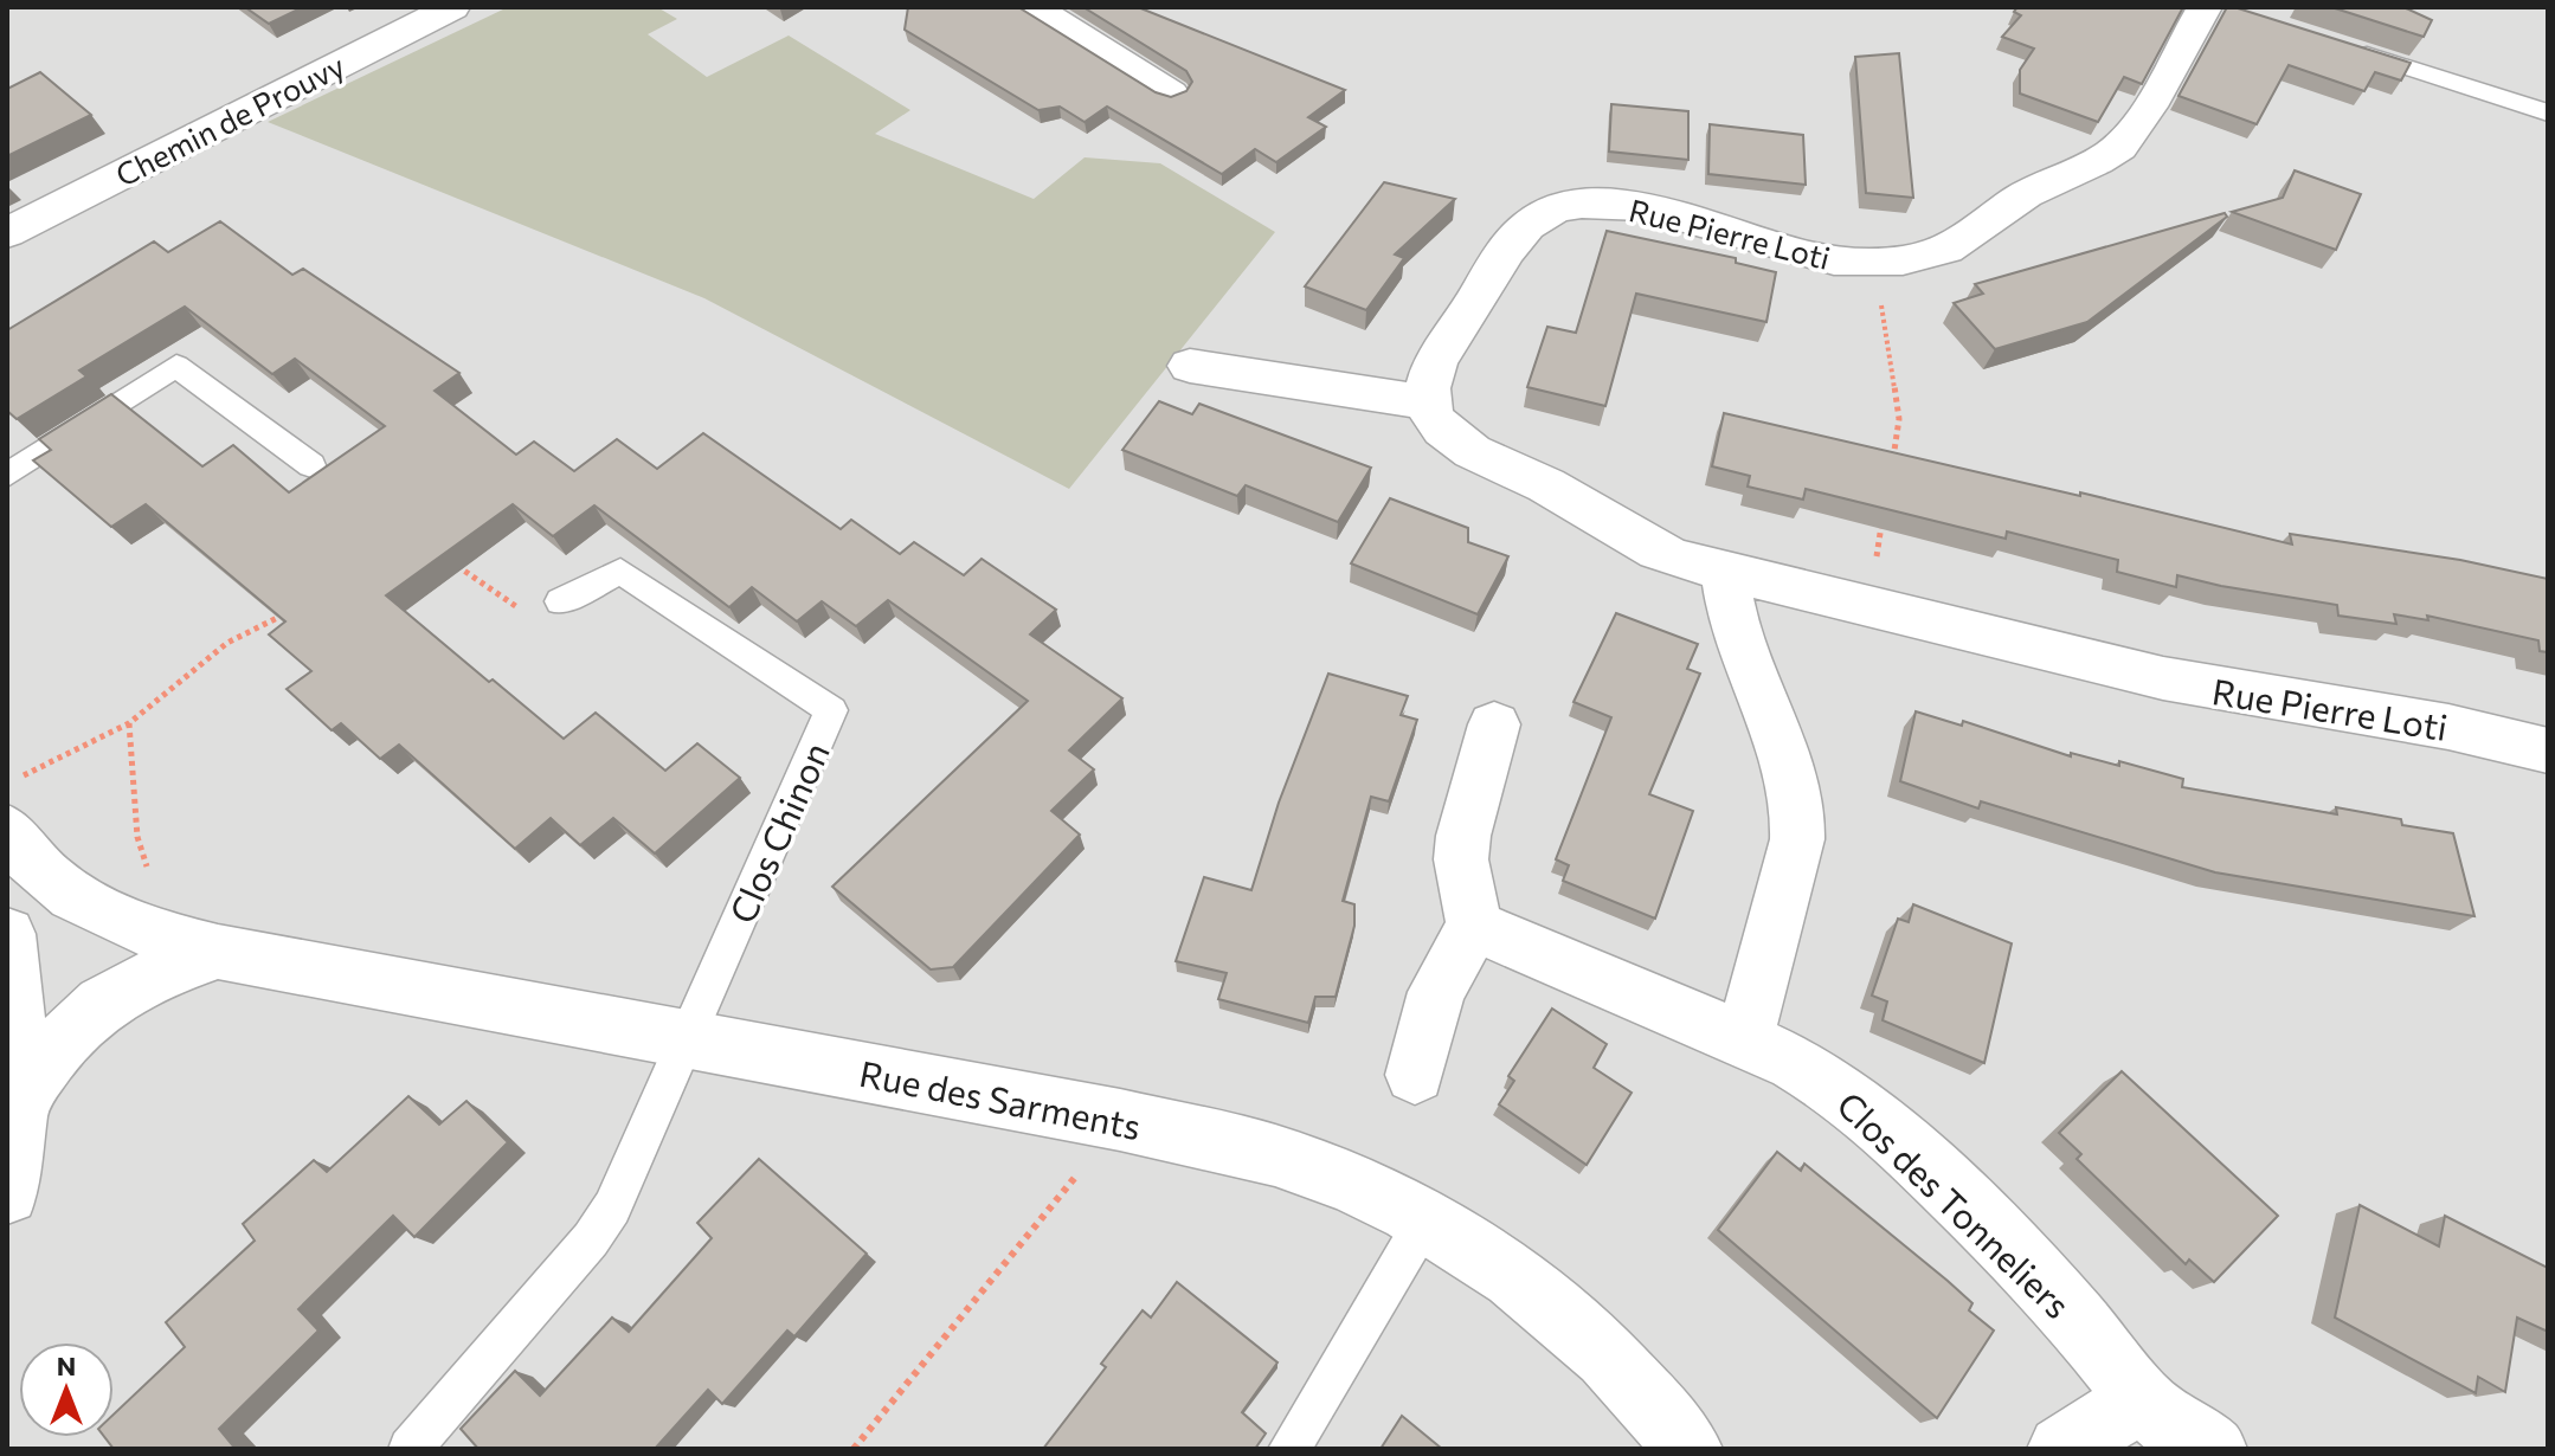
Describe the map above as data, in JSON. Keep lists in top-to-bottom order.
{
  "streets": {
    "street": [
      "Chemin de Prouvy",
      "Rue Pierre Loti",
      "Rue des Sarments",
      "Clos des Tonneliers"
    ],
    "lane": ["Clos Chinon"]
  },
  "crossings": [
    ["Clos Chinon", "Rue des Sarments"]
  ],
  "north": "top"
}
